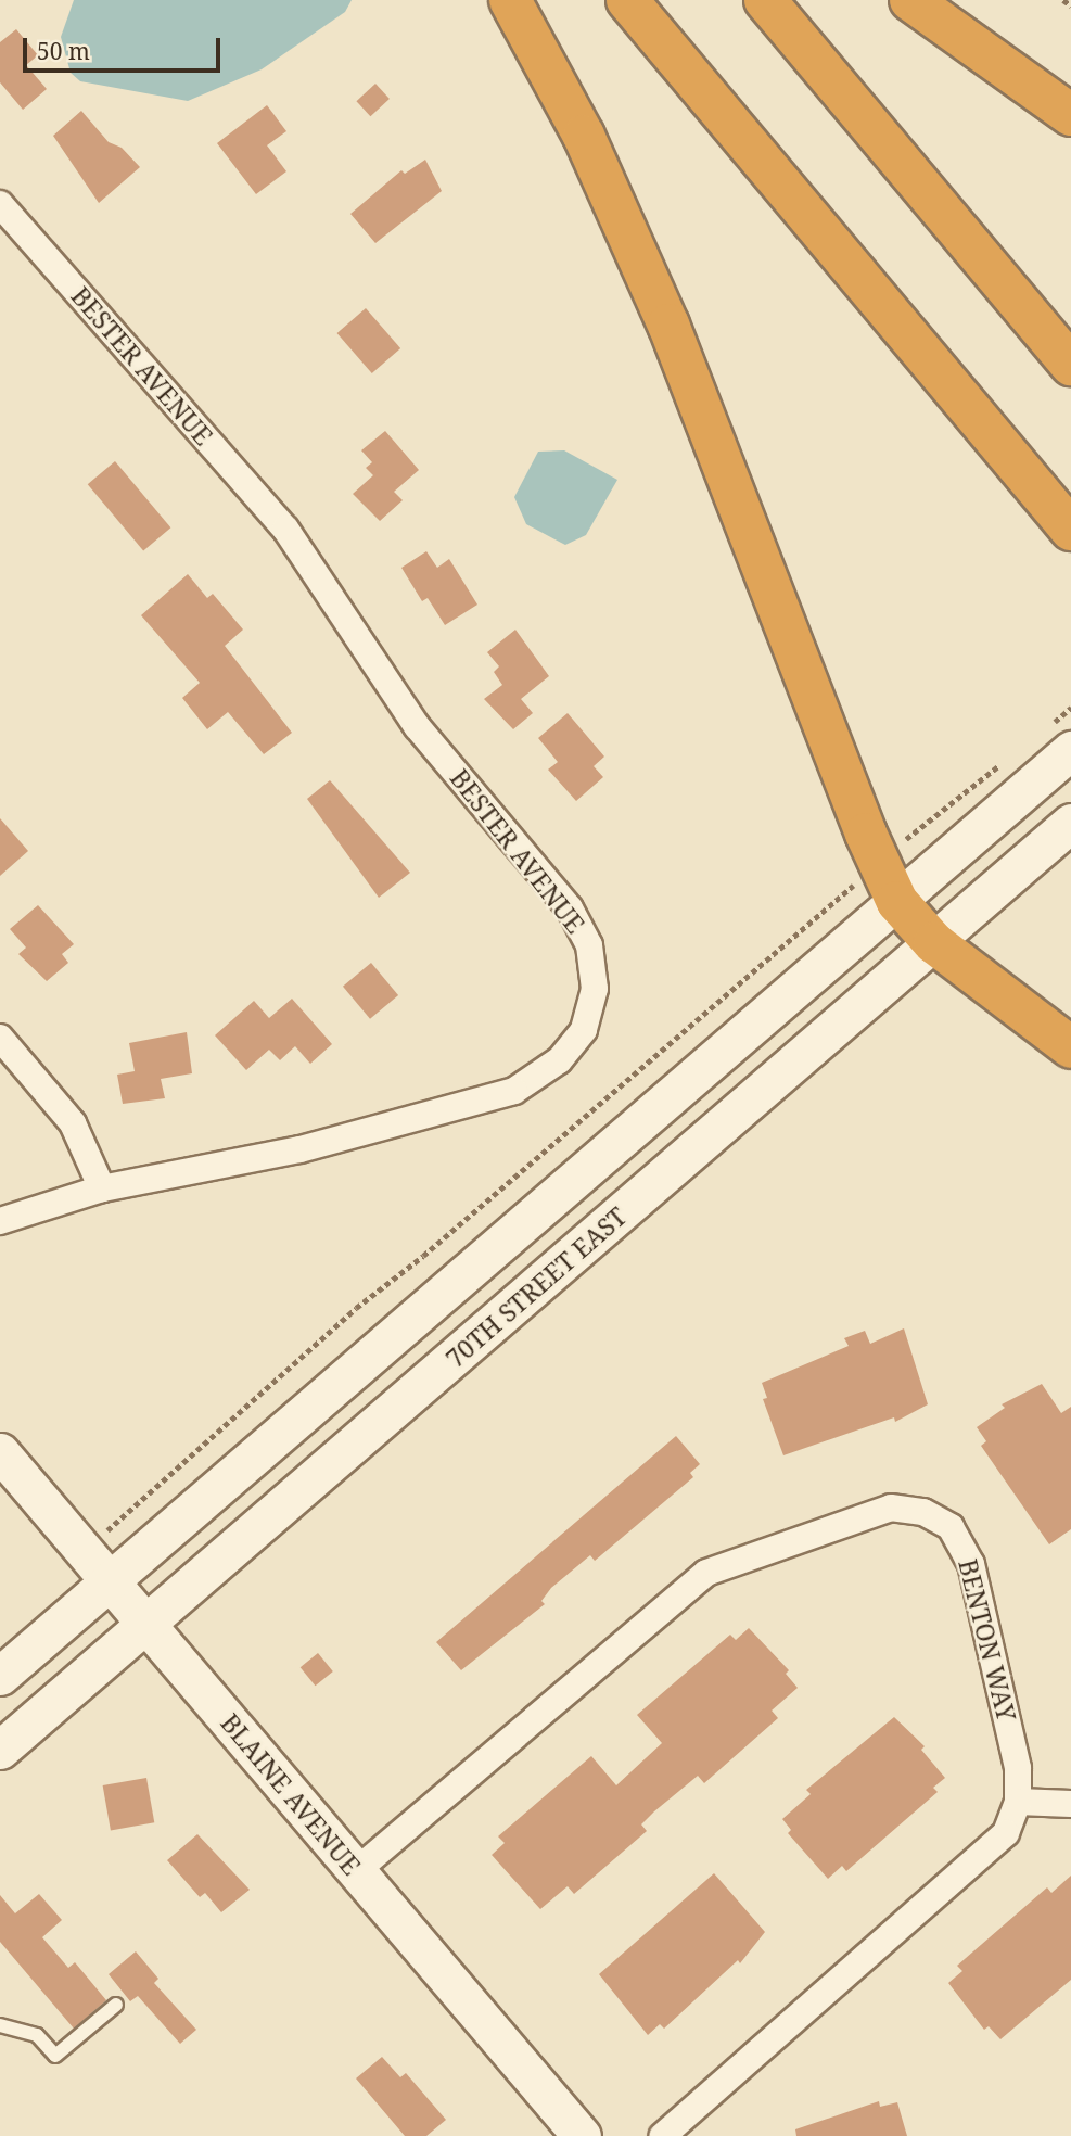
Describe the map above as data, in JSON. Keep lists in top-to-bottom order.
{
  "streets": {
    "main road": ["70TH STREET EAST", "BLAINE AVENUE"],
    "street": ["BESTER AVENUE", "BENTON WAY"]
  },
  "crossings": [
    ["70TH STREET EAST", "BLAINE AVENUE"],
    ["BENTON WAY", "BLAINE AVENUE"]
  ],
  "scale_bar": "50 m"
}
